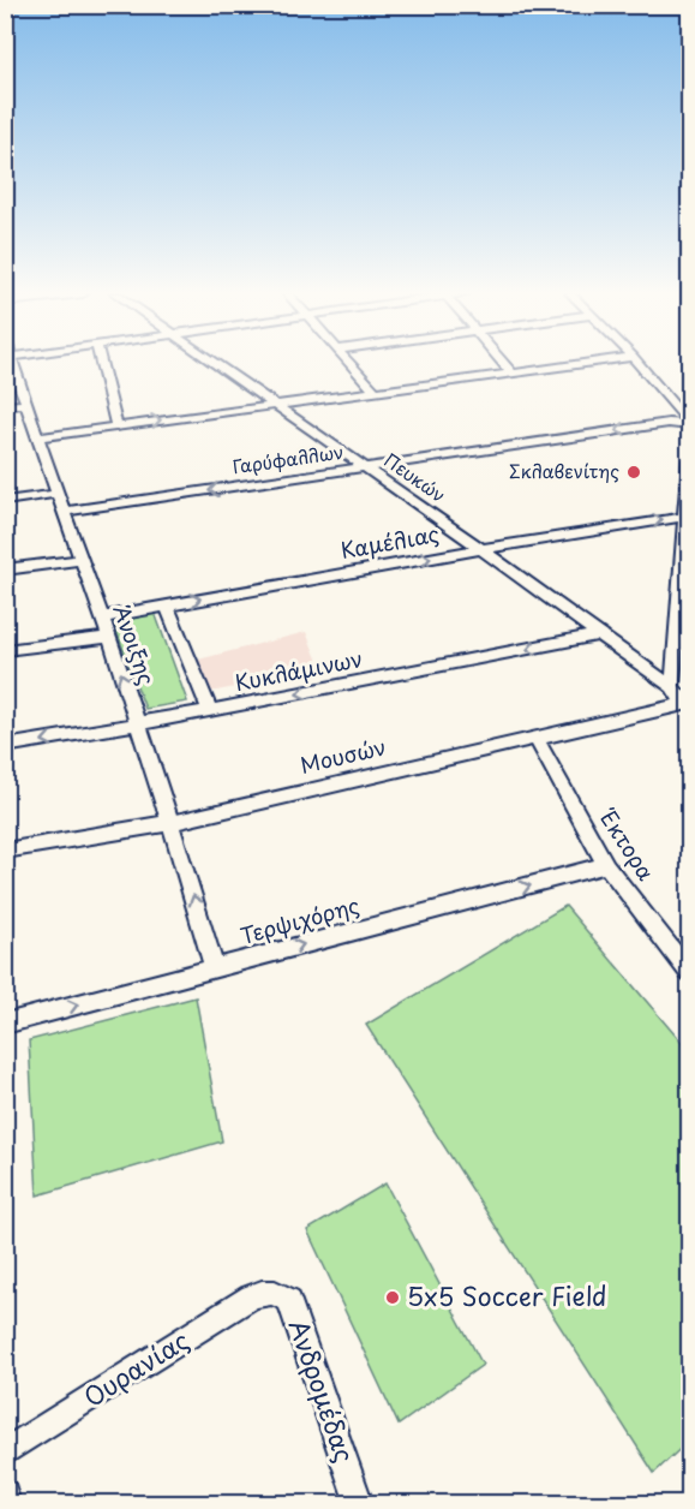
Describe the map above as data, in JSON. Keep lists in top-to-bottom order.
{
  "streets": {
    "street": [
      "Γαρύφαλλων",
      "Πευκών",
      "Καμέλιας",
      "Άνοιξης",
      "Κυκλάμινων",
      "Μουσών",
      "Έκτορα",
      "Τερψιχόρης",
      "Ουρανίας",
      "Ανδρομέδας"
    ]
  },
  "crossings": [
    ["Γαρύφαλλων", "Πευκών"],
    ["Γαρύφαλλων", "Άνοιξης"],
    ["Πευκών", "Καμέλιας"],
    ["Πευκών", "Κυκλάμινων"],
    ["Πευκών", "Μουσών"],
    ["Καμέλιας", "Άνοιξης"],
    ["Άνοιξης", "Κυκλάμινων"],
    ["Άνοιξης", "Μουσών"],
    ["Άνοιξης", "Τερψιχόρης"],
    ["Μουσών", "Έκτορα"],
    ["Έκτορα", "Τερψιχόρης"],
    ["Ουρανίας", "Ανδρομέδας"]
  ],
  "one_way": ["Καμέλιας", "Κυκλάμινων", "Τερψιχόρης"],
  "places": ["Σκλαβενίτης", "5x5 Soccer Field"]
}
